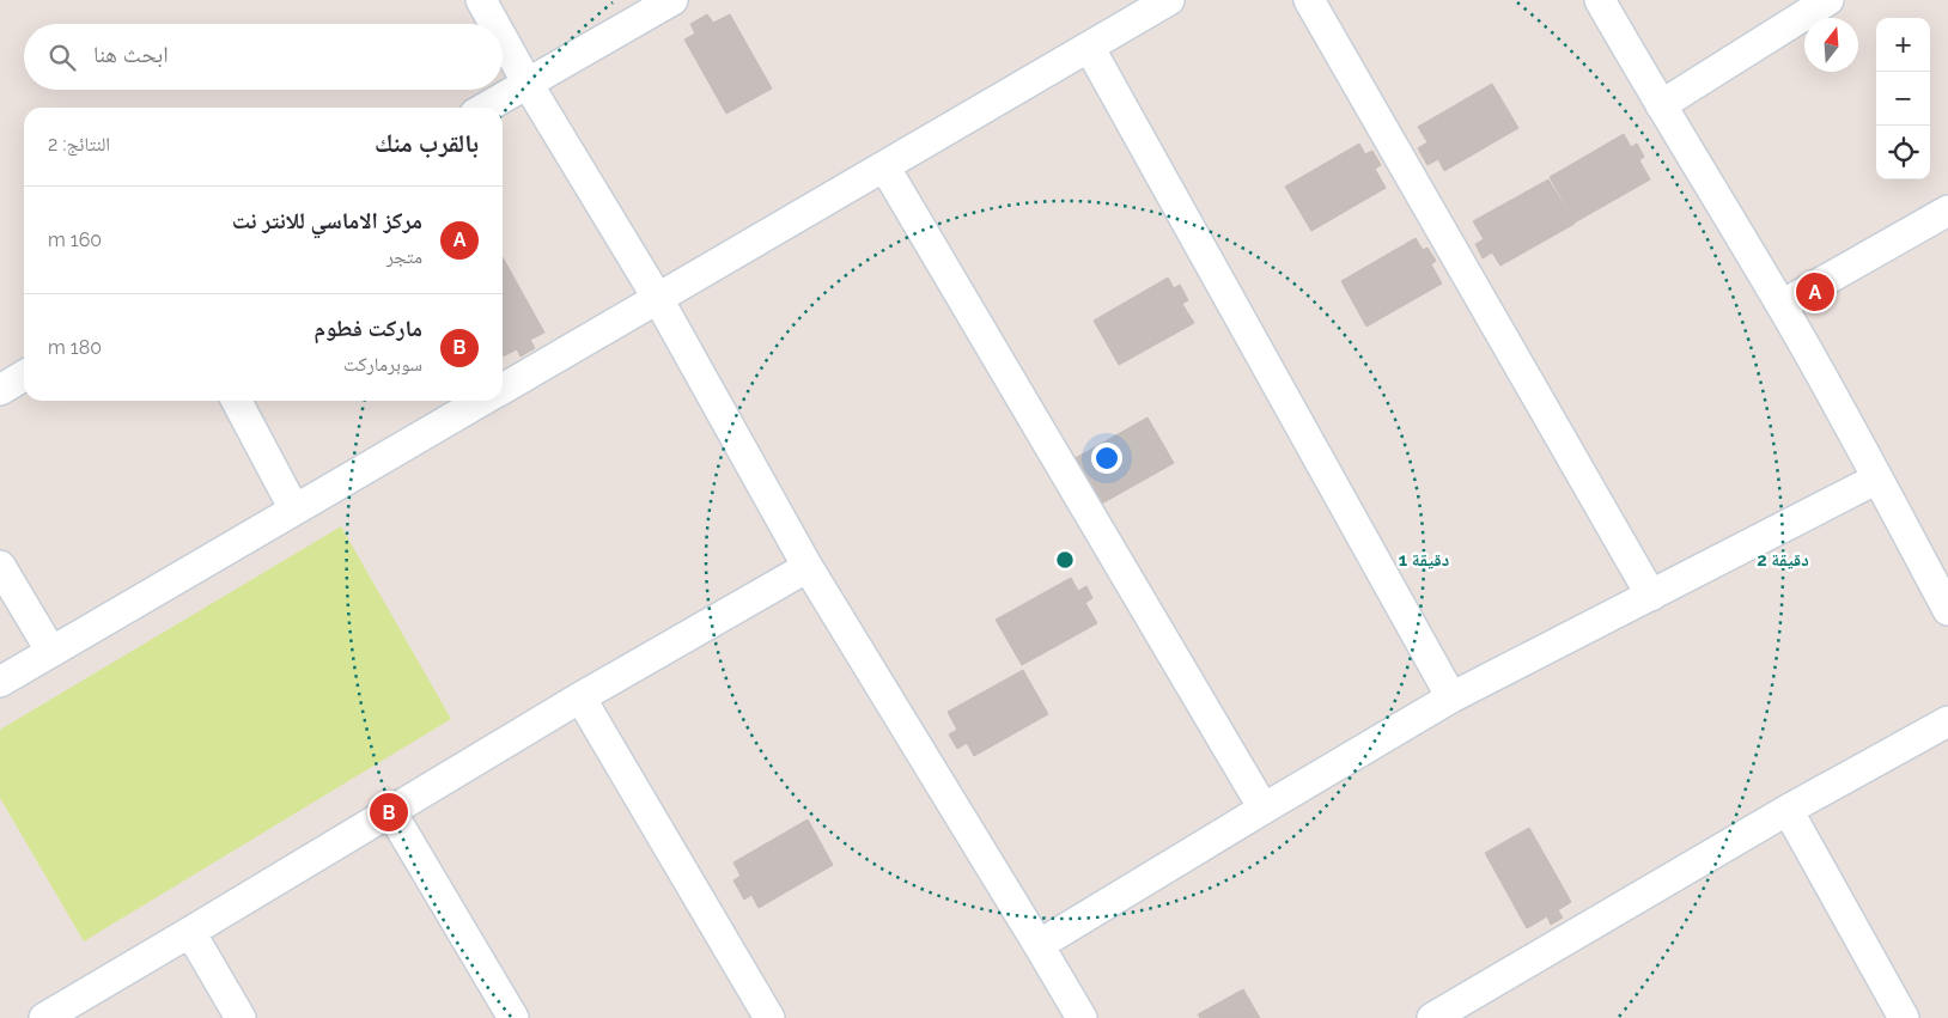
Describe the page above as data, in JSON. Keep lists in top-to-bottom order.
{
  "north": "top",
  "page": {
    "map_buttons": ["+", "−"],
    "search": "ابحث هنا",
    "heading": ["بالقرب منك", "النتائج: 2"],
    "list": [
      {
        "mark": "A",
        "name": "مركز الاماسي للانتر نت",
        "note": "متجر",
        "value": "160 m"
      },
      {
        "mark": "B",
        "name": "ماركت فطوم",
        "note": "سوبرماركت",
        "value": "180 m"
      }
    ],
    "pins": ["A", "B"]
  },
  "rings": ["1 دقيقة", "2 دقيقة"]
}
